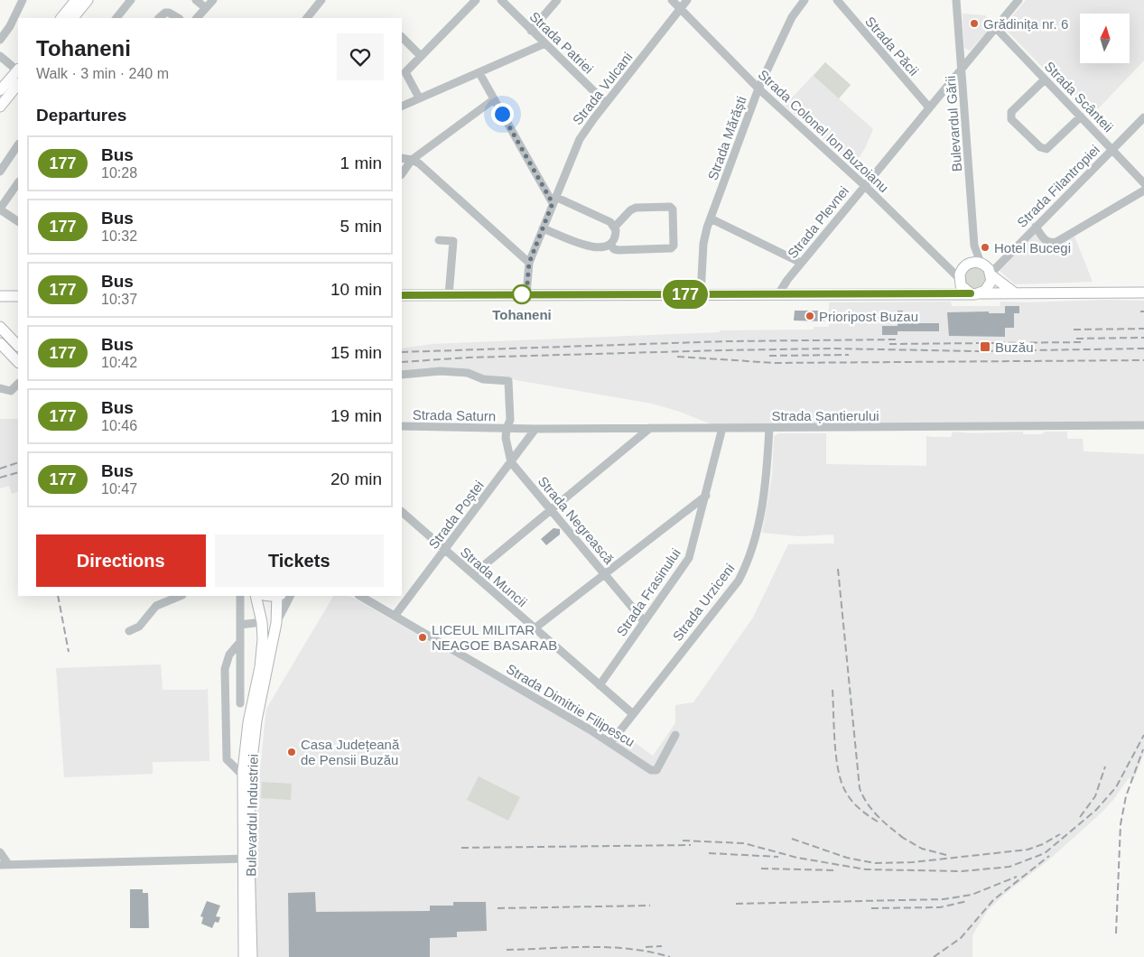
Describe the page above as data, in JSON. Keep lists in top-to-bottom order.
{
  "streets": {
    "main road": ["Bulevardul Industriei"],
    "street": [
      "Strada Patriei",
      "Strada Păcii",
      "Strada Vulcani",
      "Strada Scânteii",
      "Bulevardul Gării",
      "Strada Colonel Ion Buzoianu",
      "Strada Mărăști",
      "Strada Filantropiei",
      "Strada Plevnei",
      "Strada Saturn",
      "Strada Șantierului",
      "Strada Poștei",
      "Strada Negrească",
      "Strada Muncii",
      "Strada Frasinului",
      "Strada Urziceni",
      "Strada Dimitrie Filipescu"
    ]
  },
  "crossings": [
    ["Strada Patriei", "Strada Vulcani"],
    ["Strada Păcii", "Strada Plevnei"],
    ["Strada Vulcani", "Strada Colonel Ion Buzoianu"],
    ["Strada Scânteii", "Strada Filantropiei"],
    ["Strada Scânteii", "Strada Plevnei"],
    ["Bulevardul Gării", "Strada Colonel Ion Buzoianu"],
    ["Bulevardul Gării", "Strada Filantropiei"],
    ["Bulevardul Gării", "Strada Plevnei"],
    ["Strada Colonel Ion Buzoianu", "Strada Mărăști"],
    ["Strada Colonel Ion Buzoianu", "Strada Filantropiei"],
    ["Strada Colonel Ion Buzoianu", "Strada Plevnei"],
    ["Strada Saturn", "Strada Șantierului"],
    ["Strada Saturn", "Strada Negrească"],
    ["Strada Șantierului", "Strada Poștei"],
    ["Strada Șantierului", "Strada Negrească"],
    ["Strada Șantierului", "Strada Frasinului"],
    ["Strada Șantierului", "Strada Urziceni"],
    ["Strada Poștei", "Strada Negrească"],
    ["Strada Poștei", "Strada Muncii"],
    ["Strada Poștei", "Strada Dimitrie Filipescu"],
    ["Strada Negrească", "Strada Frasinului"],
    ["Strada Muncii", "Strada Frasinului"],
    ["Strada Muncii", "Strada Urziceni"],
    ["Strada Urziceni", "Strada Dimitrie Filipescu"]
  ],
  "places": {
    "other": [
      "Grădinița nr. 6",
      "Hotel Bucegi",
      "Tohaneni",
      "Prioripost Buzau",
      "LICEUL MILITAR NEAGOE BASARAB",
      "Casa Județeană de Pensii Buzău"
    ],
    "transit": ["Buzău"]
  },
  "lines": ["bus line 177"],
  "north": "top",
  "page": {
    "on_map": "177",
    "heading": [
      ["Tohaneni", "Walk · 3 min · 240 m"],
      "Departures"
    ],
    "list": [
      {
        "mark": "177",
        "name": "Bus",
        "note": "10:28",
        "value": "1 min"
      },
      {
        "mark": "177",
        "name": "Bus",
        "note": "10:32",
        "value": "5 min"
      },
      {
        "mark": "177",
        "name": "Bus",
        "note": "10:37",
        "value": "10 min"
      },
      {
        "mark": "177",
        "name": "Bus",
        "note": "10:42",
        "value": "15 min"
      },
      {
        "mark": "177",
        "name": "Bus",
        "note": "10:46",
        "value": "19 min"
      },
      {
        "mark": "177",
        "name": "Bus",
        "note": "10:47",
        "value": "20 min"
      }
    ],
    "buttons": ["Directions", "Tickets"]
  }
}
